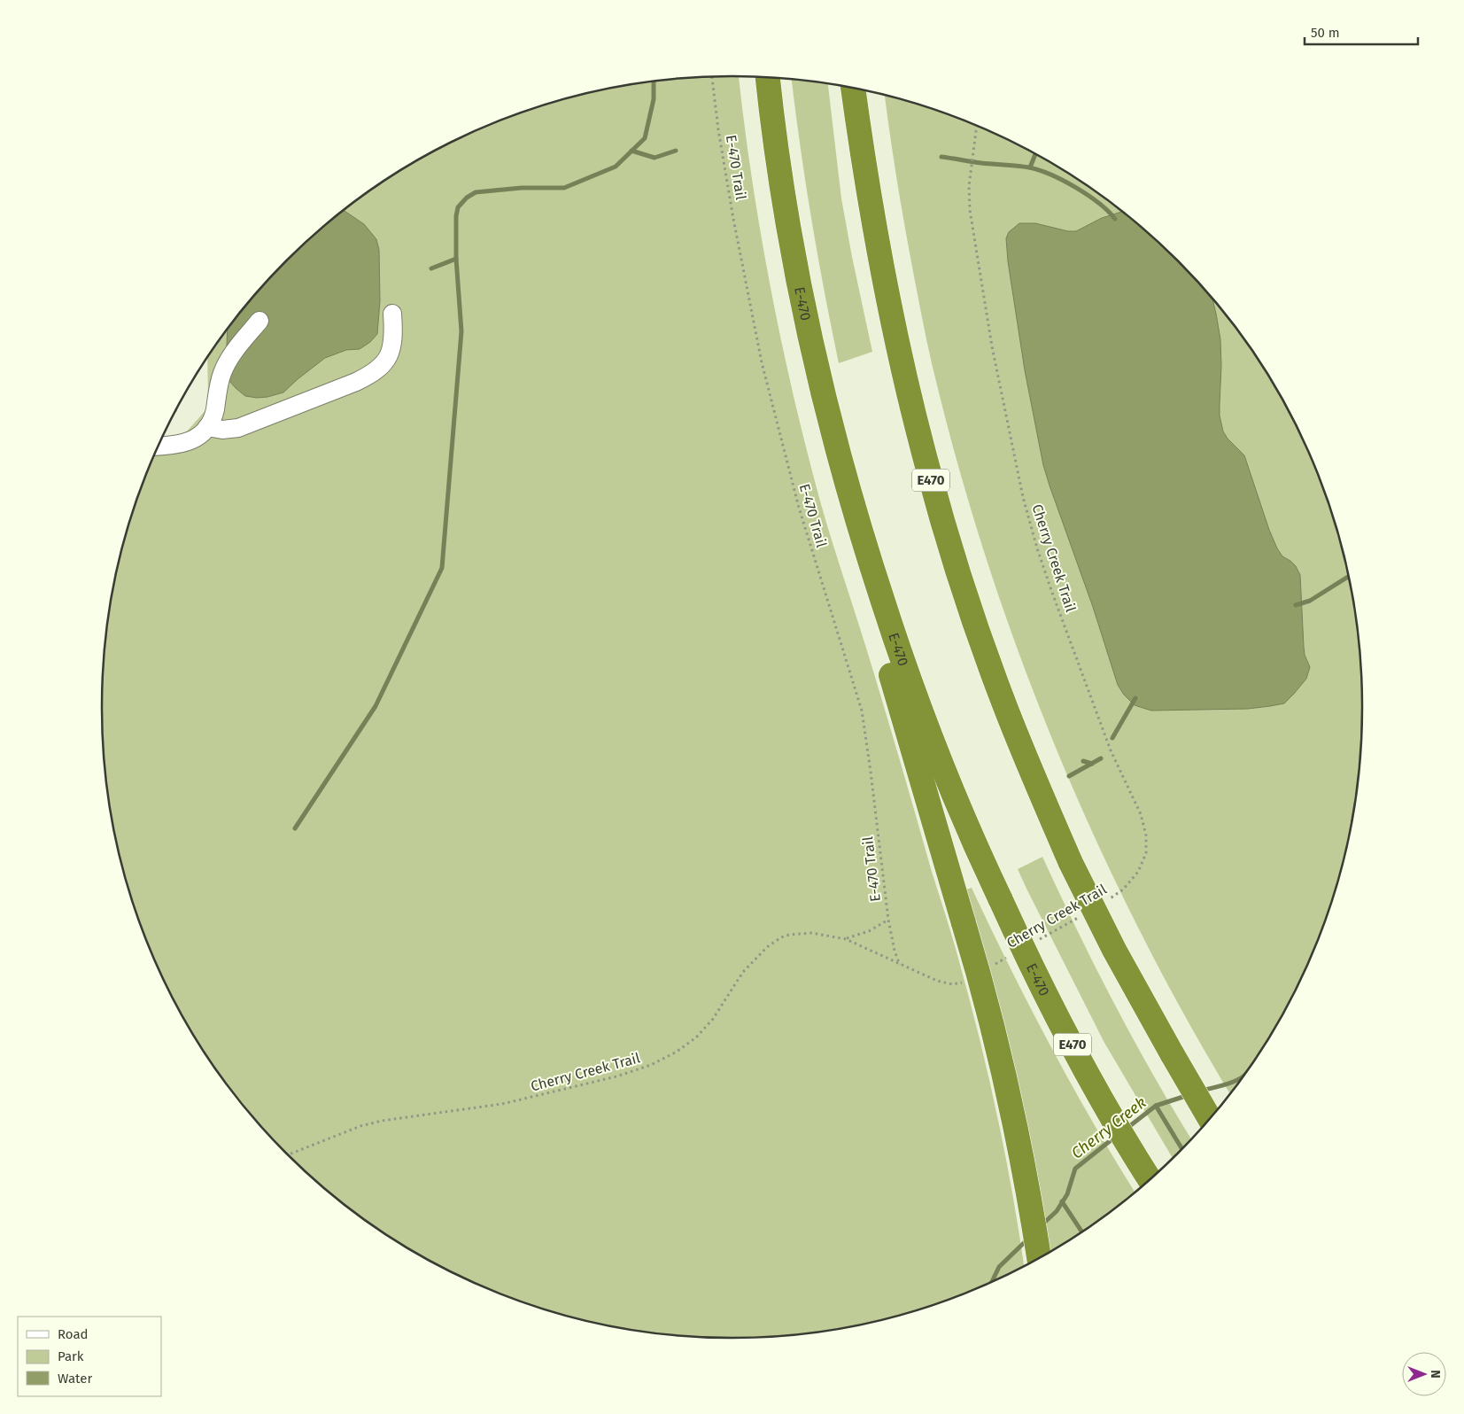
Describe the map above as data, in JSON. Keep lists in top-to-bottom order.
{
  "streets": {
    "highway": ["E-470", "E470"],
    "path": ["E-470 Trail", "Cherry Creek Trail"]
  },
  "crossings": [
    ["E-470 Trail", "Cherry Creek Trail"]
  ],
  "water": ["Cherry Creek"],
  "legend": ["Road", "Park", "Water"],
  "scale_bar": "50 m",
  "north": "right"
}
